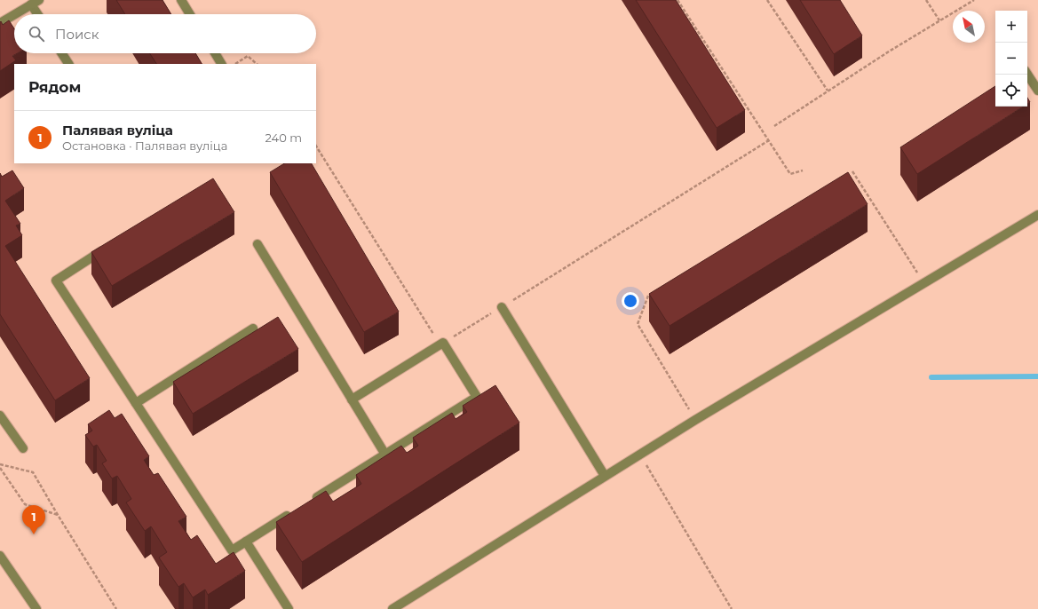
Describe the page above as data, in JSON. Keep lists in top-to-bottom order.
{
  "north": "top left",
  "page": {
    "map_buttons": ["+", "−"],
    "search": "Поиск",
    "heading": "Рядом",
    "list": [
      {
        "mark": "1",
        "name": "Палявая вуліца",
        "note": "Остановка · Палявая вуліца",
        "value": "240 m"
      }
    ],
    "pins": "1"
  }
}
